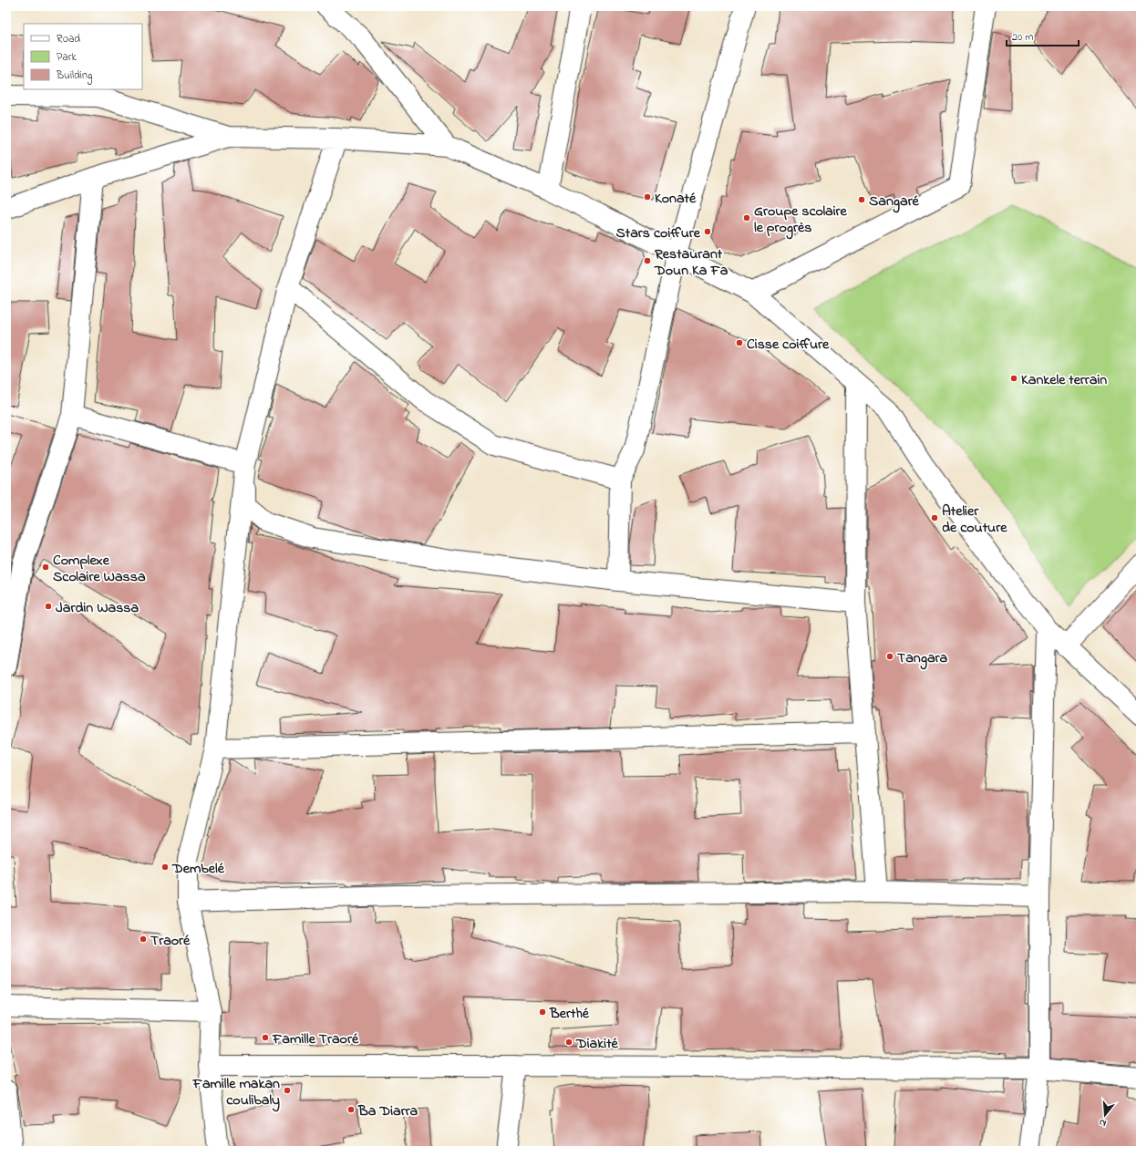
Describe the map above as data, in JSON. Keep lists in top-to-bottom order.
{
  "places": [
    "Konaté",
    "Sangaré",
    "Groupe scolaire le progrès",
    "Stars coiffure",
    "Restaurant Doun Ka Fa",
    "Cisse coiffure",
    "Kankele terrain",
    "Atelier de couture",
    "Complexe Scolaire Wassa",
    "Jardin Wassa",
    "Tangara",
    "Dembelé",
    "Traoré",
    "Berthé",
    "Famille Traoré",
    "Diakité",
    "Famille makan coulibaly",
    "Ba Diarra"
  ],
  "legend": ["Road", "Park", "Building"],
  "scale_bar": "20 m",
  "north": "bottom"
}
